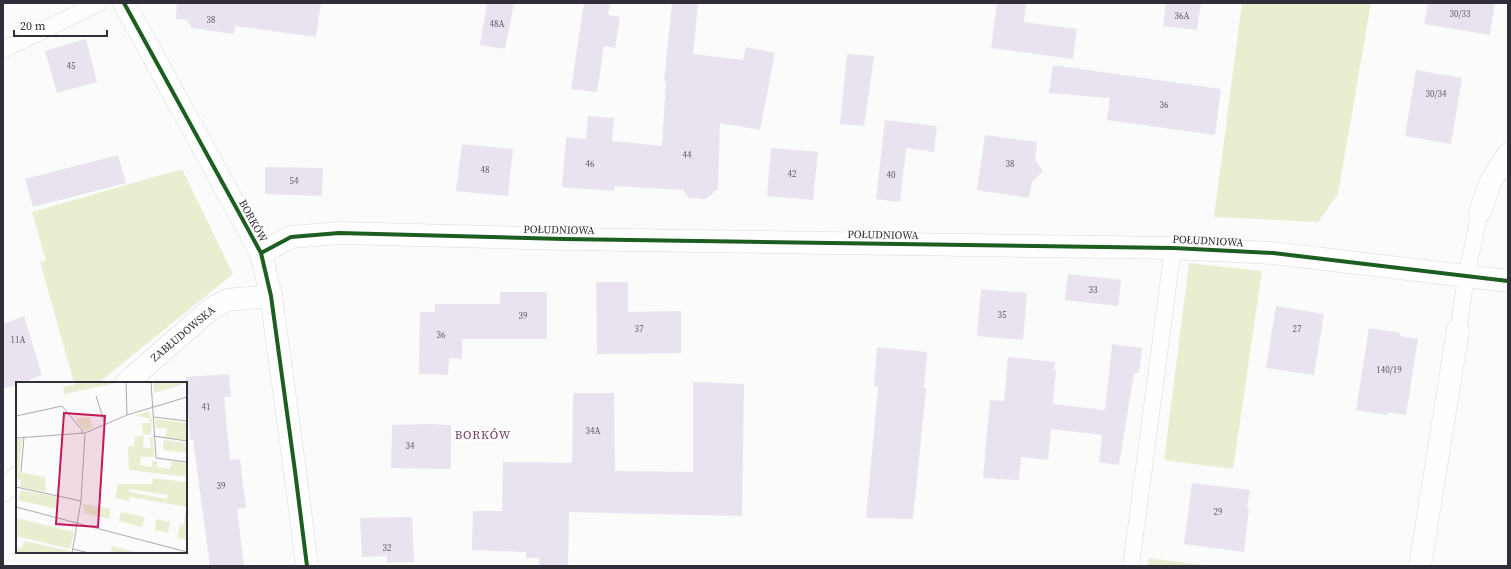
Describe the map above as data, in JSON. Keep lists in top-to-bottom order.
{
  "streets": {
    "street": ["BORKÓW", "POŁUDNIOWA", "ZABŁUDOWSKA"]
  },
  "crossings": [
    ["BORKÓW", "POŁUDNIOWA"],
    ["BORKÓW", "ZABŁUDOWSKA"]
  ],
  "districts": ["BORKÓW"],
  "house_numbers": [
    "30/33",
    "36A",
    "38",
    "48A",
    "45",
    "30/34",
    "36",
    "44",
    "46",
    "38",
    "48",
    "42",
    "40",
    "54",
    "33",
    "35",
    "39",
    "37",
    "27",
    "36",
    "11A",
    "140/19",
    "41",
    "34A",
    "34",
    "39",
    "29",
    "32"
  ],
  "scale_bar": "20 m"
}
